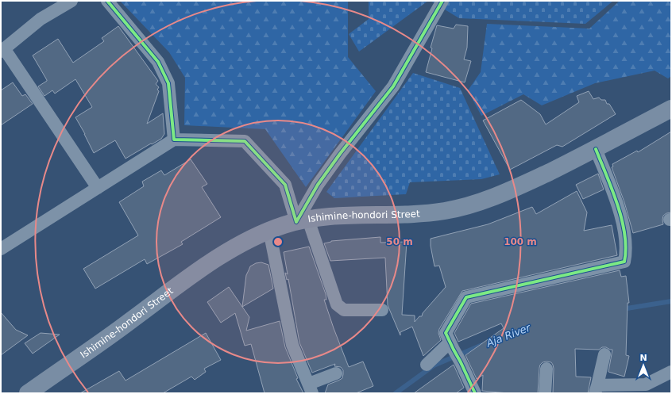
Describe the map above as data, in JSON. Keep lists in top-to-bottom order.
{
  "streets": {
    "main road": ["Ishimine-hondori Street"]
  },
  "water": ["Aja River"],
  "north": "top",
  "rings": ["50 m", "100 m"]
}
